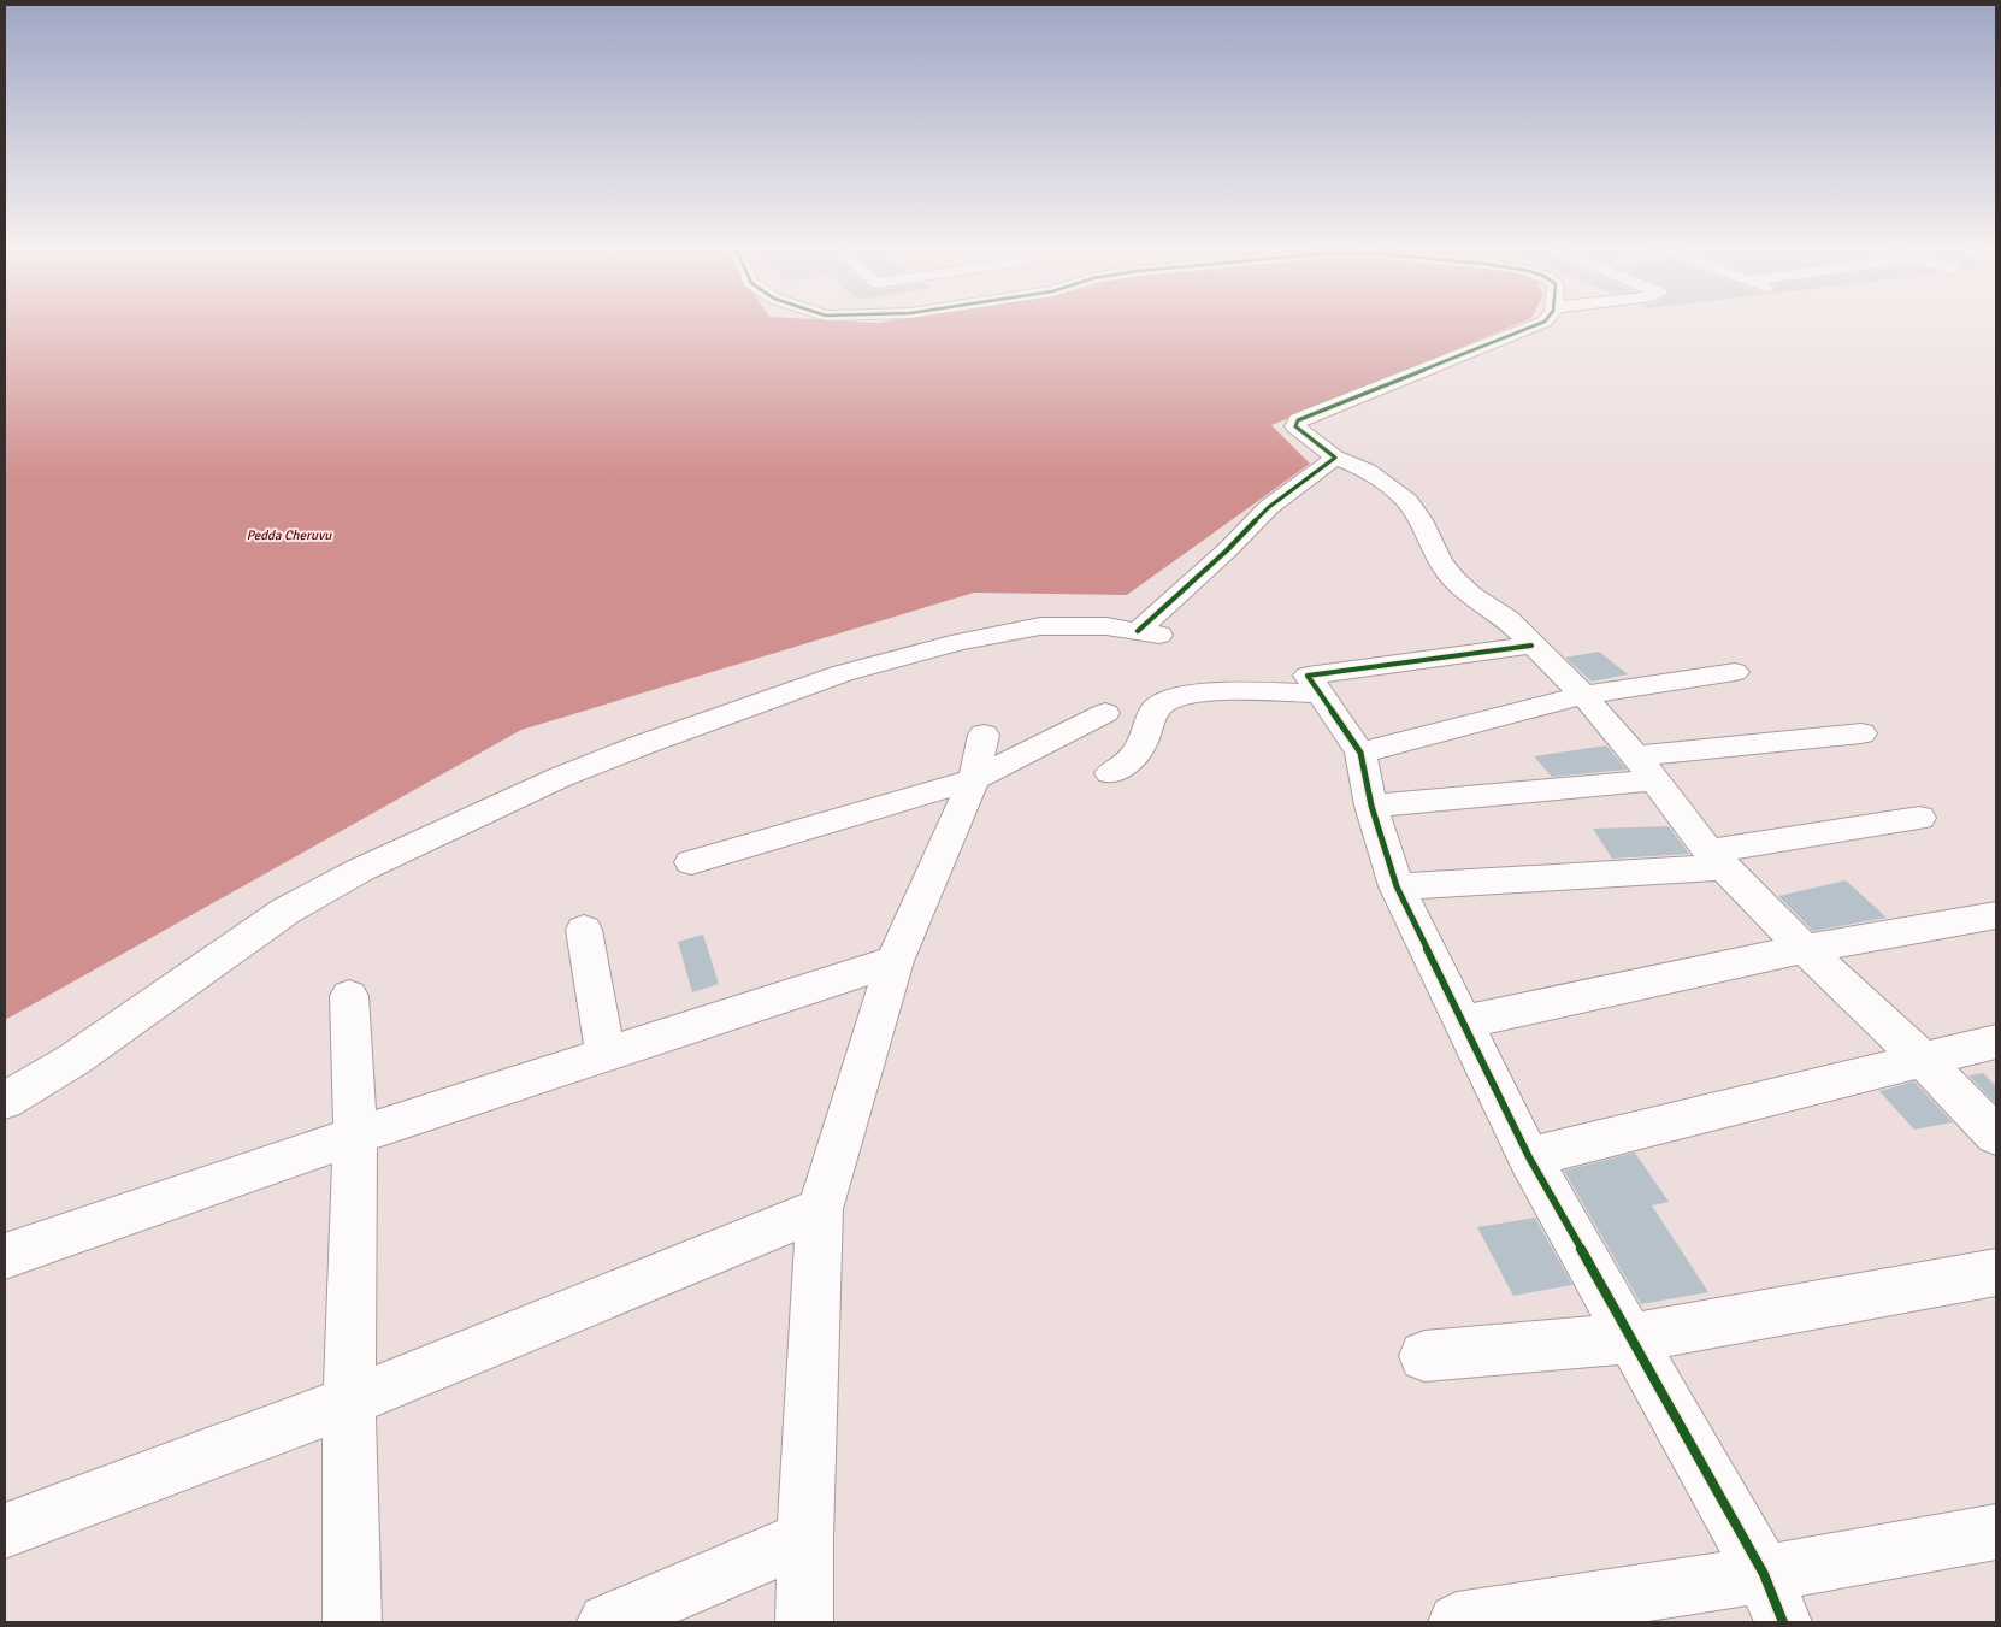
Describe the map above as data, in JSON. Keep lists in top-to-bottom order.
{
  "water": ["Pedda Cheruvu"]
}
